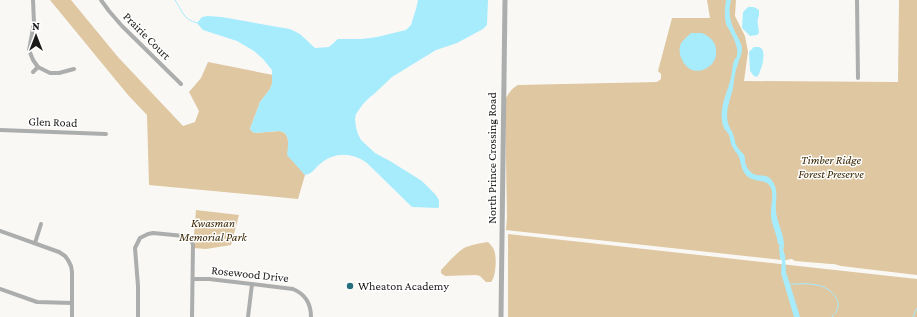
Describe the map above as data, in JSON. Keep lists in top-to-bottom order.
{
  "streets": {
    "street": [
      "Prairie Court",
      "Glen Road",
      "North Prince Crossing Road",
      "Rosewood Drive"
    ]
  },
  "parks": ["Timber Ridge Forest Preserve", "Kwasman Memorial Park"],
  "places": ["Wheaton Academy"],
  "north": "top"
}
